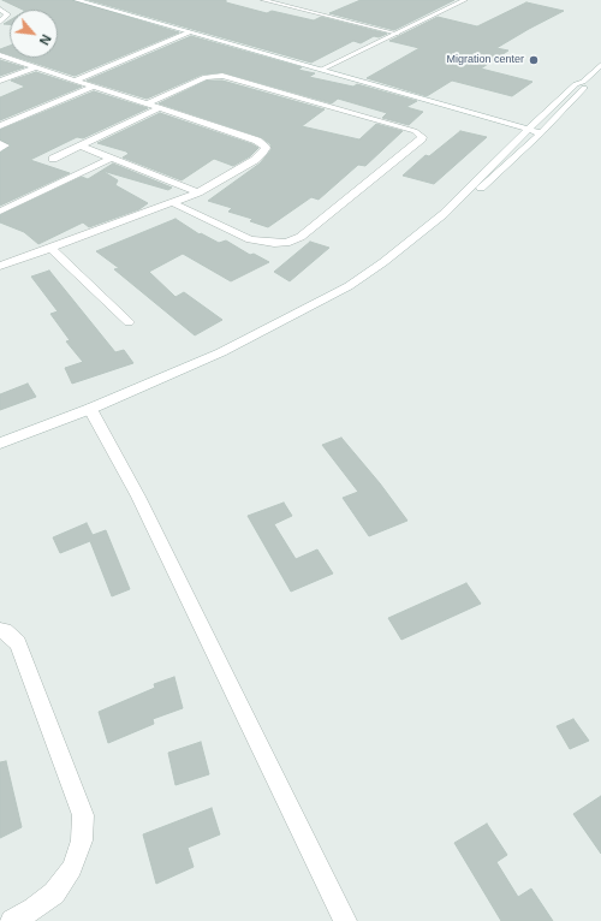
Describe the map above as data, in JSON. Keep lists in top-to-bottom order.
{
  "places": ["Migration center"],
  "north": "bottom right"
}
